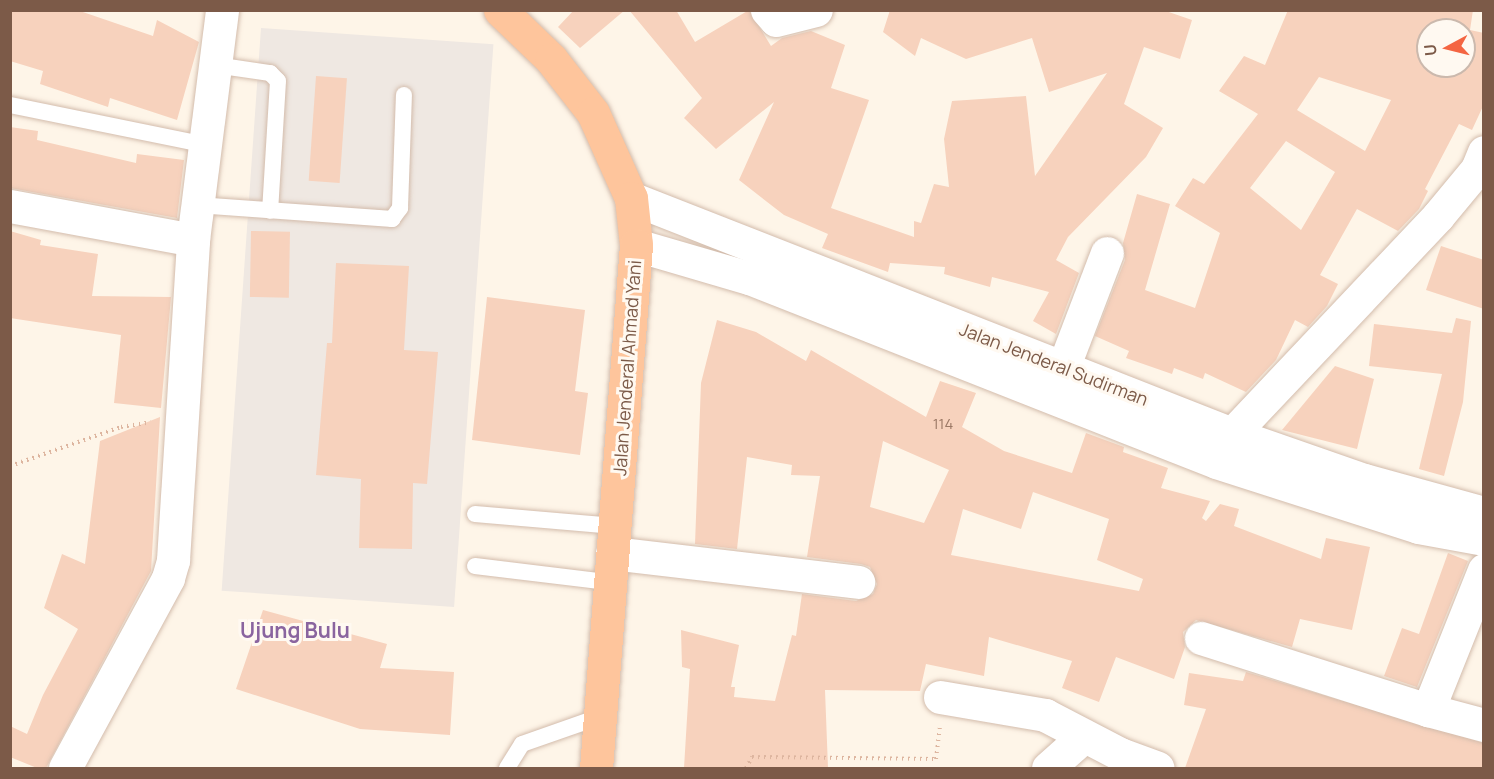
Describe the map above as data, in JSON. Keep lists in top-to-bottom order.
{
  "streets": {
    "highway": ["Jalan Jenderal Ahmad Yani"],
    "street": ["Jalan Jenderal Sudirman"]
  },
  "crossings": [
    ["Jalan Jenderal Sudirman", "Jalan Jenderal Ahmad Yani"]
  ],
  "districts": ["Ujung Bulu"],
  "house_numbers": ["114"],
  "north": "left"
}
